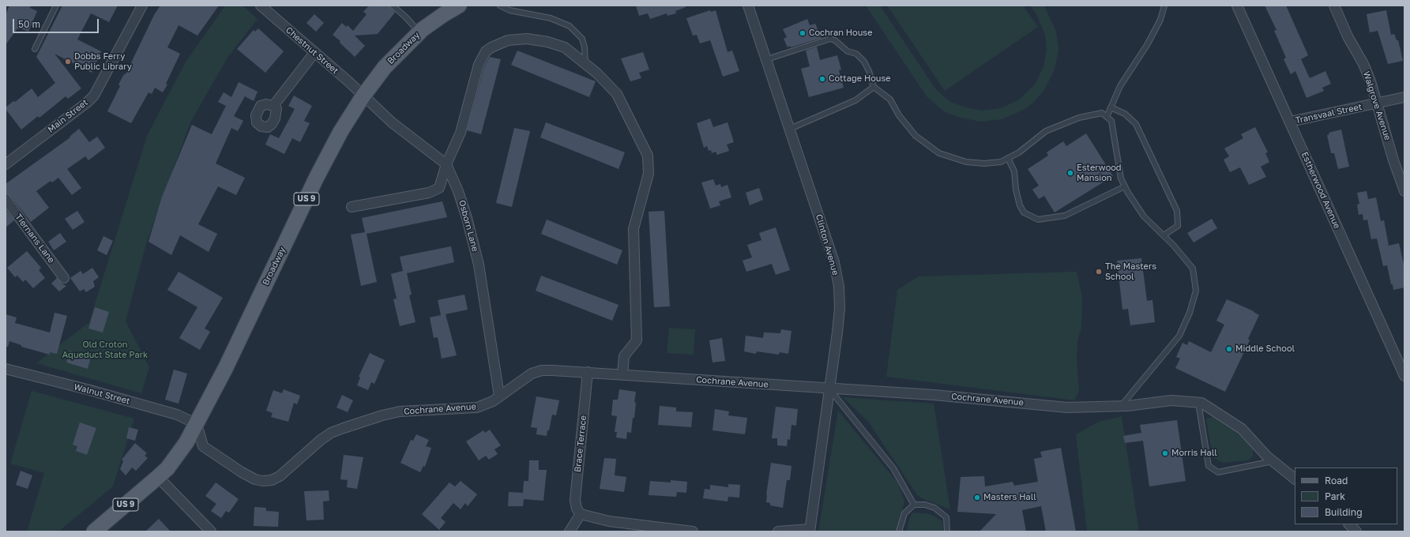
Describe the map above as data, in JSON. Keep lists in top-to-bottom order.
{
  "streets": {
    "main road": ["Broadway", "US 9"],
    "street": [
      "Chestnut Street",
      "Walgrove Avenue",
      "Transvaal Street",
      "Main Street",
      "Estherwood Avenue",
      "Osborn Lane",
      "Tiernans Lane",
      "Clinton Avenue",
      "Cochrane Avenue",
      "Walnut Street",
      "Brace Terrace"
    ]
  },
  "crossings": [
    ["Broadway", "Chestnut Street"],
    ["Broadway", "Osborn Lane"],
    ["Broadway", "Cochrane Avenue"],
    ["Broadway", "Walnut Street"],
    ["Chestnut Street", "Osborn Lane"],
    ["Walgrove Avenue", "Transvaal Street"],
    ["Transvaal Street", "Estherwood Avenue"],
    ["Osborn Lane", "Cochrane Avenue"],
    ["Clinton Avenue", "Cochrane Avenue"],
    ["Cochrane Avenue", "Walnut Street"],
    ["Cochrane Avenue", "Brace Terrace"]
  ],
  "parks": ["Old Croton Aqueduct State Park"],
  "places": [
    "Cochran House",
    "Dobbs Ferry Public Library",
    "Cottage House",
    "Esterwood Mansion",
    "The Masters School",
    "Middle School",
    "Morris Hall",
    "Masters Hall"
  ],
  "legend": ["Road", "Park", "Building"],
  "scale_bar": "50 m"
}
